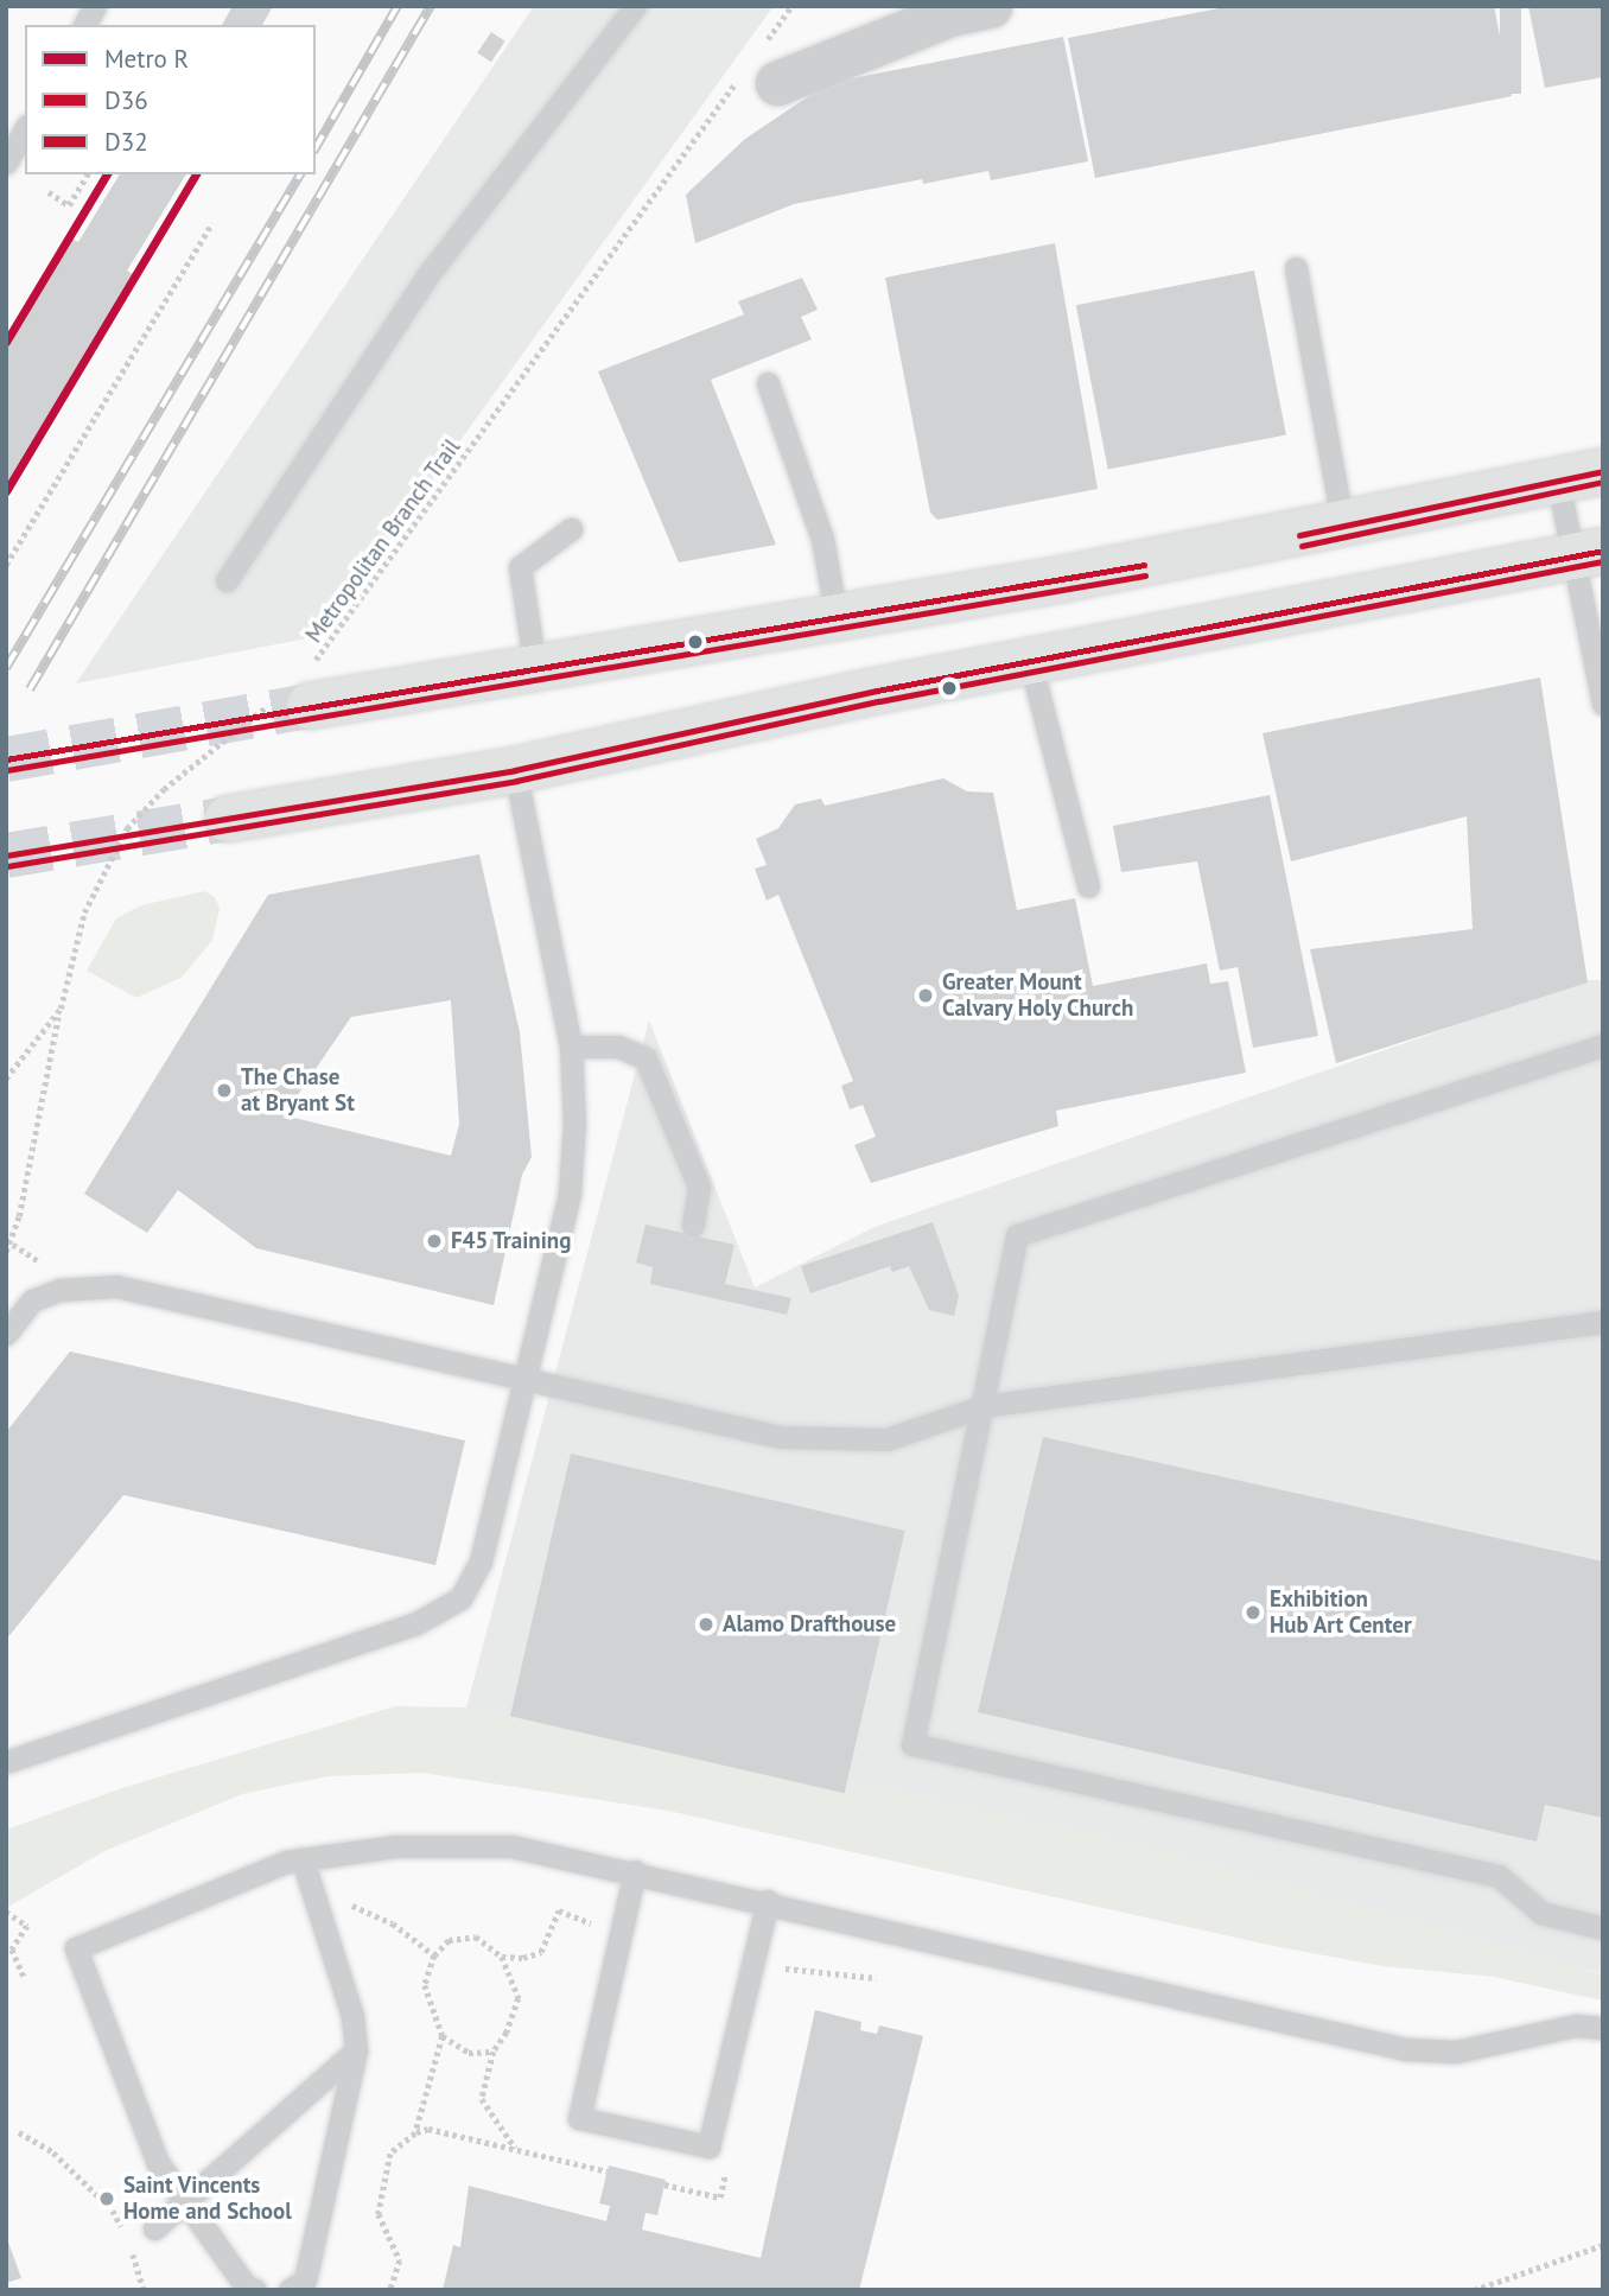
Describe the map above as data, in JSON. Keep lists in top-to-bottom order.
{
  "streets": {
    "path": ["Metropolitan Branch Trail"]
  },
  "places": [
    "Greater Mount Calvary Holy Church",
    "The Chase at Bryant St",
    "F45 Training",
    "Exhibition Hub Art Center",
    "Alamo Drafthouse",
    "Saint Vincents Home and School"
  ],
  "lines": ["metro line R", "transit line D36", "transit line D32"],
  "legend": ["Metro R", "D36", "D32"]
}
